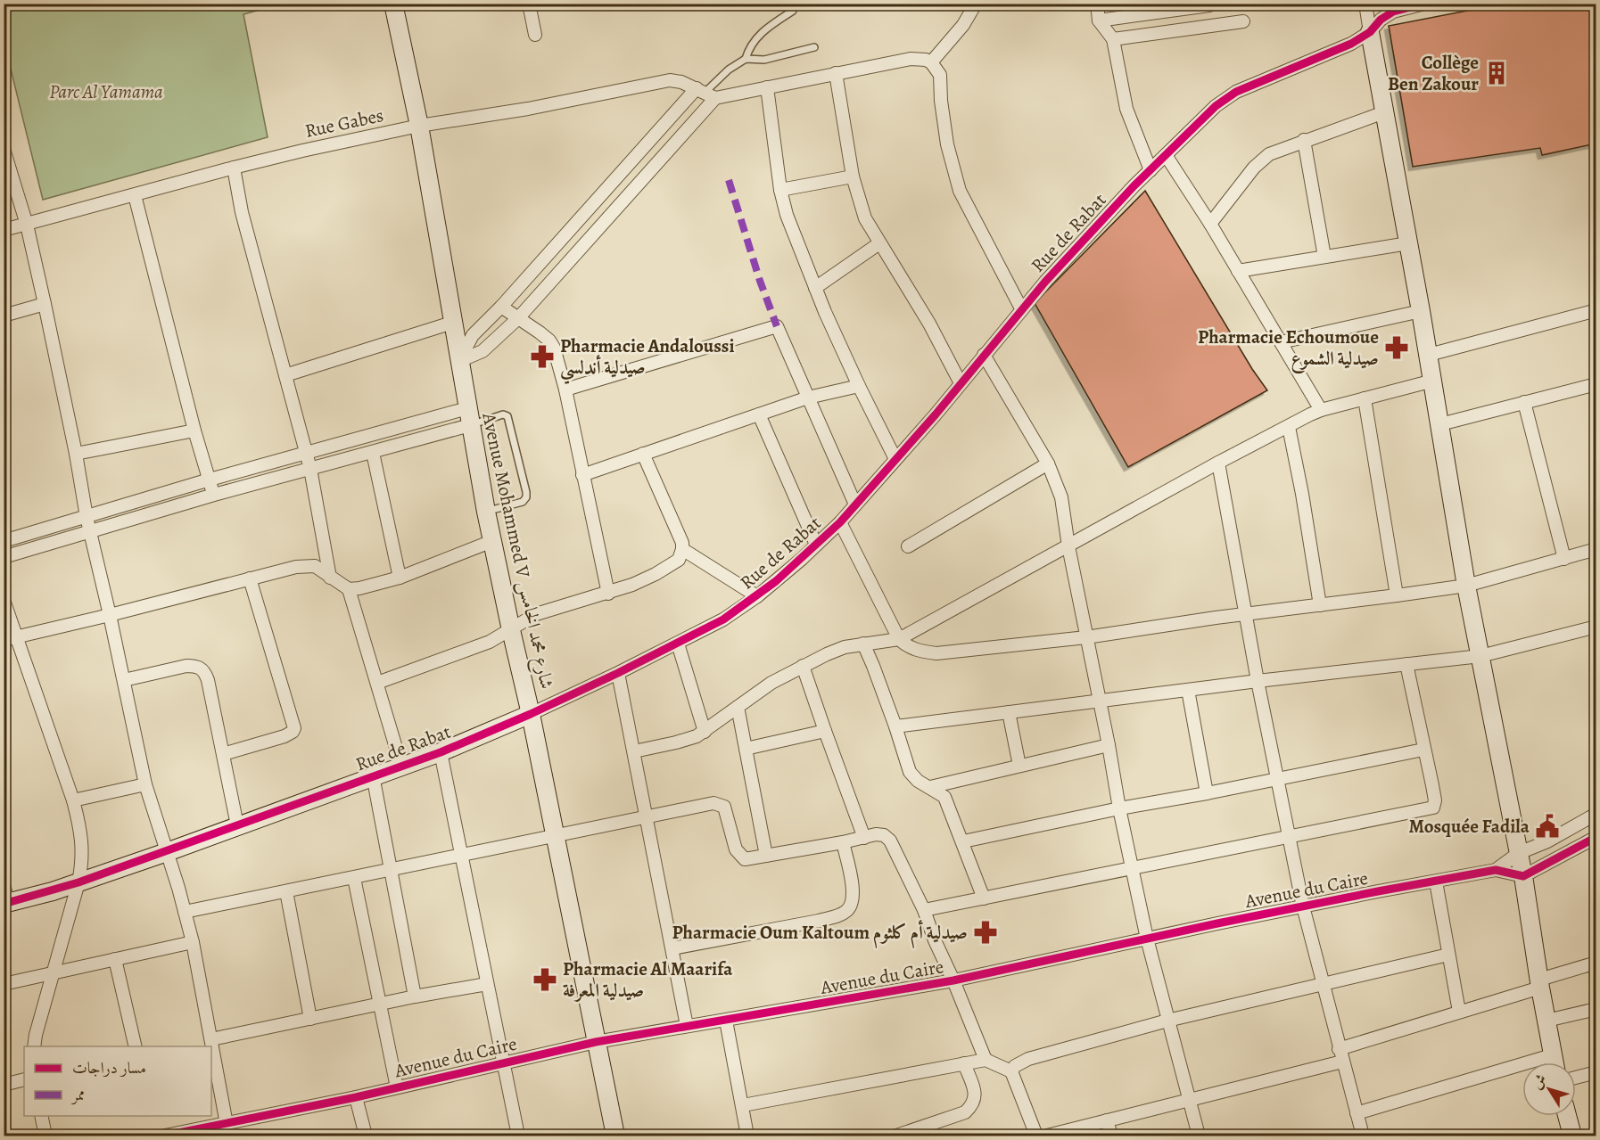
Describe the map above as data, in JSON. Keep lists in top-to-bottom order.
{
  "streets": {
    "street": [
      "Rue Gabes",
      "Rue de Rabat",
      "Avenue Mohammed V شارع محمد الخامس",
      "Avenue du Caire"
    ]
  },
  "crossings": [
    ["Rue Gabes", "Avenue Mohammed V شارع محمد الخامس"],
    ["Rue de Rabat", "Avenue Mohammed V شارع محمد الخامس"],
    ["Avenue Mohammed V شارع محمد الخامس", "Avenue du Caire"]
  ],
  "parks": ["Parc Al Yamama"],
  "places": {
    "building": ["Collège Ben Zakour"],
    "pharmacy": [
      "Pharmacie Echoumoue صيدلية الشموع",
      "Pharmacie Andaloussi صيدلية أندلسي",
      "Pharmacie Oum Kaltoum صيدلية أم كلثوم",
      "Pharmacie Al Maarifa صيدلية المعرفة"
    ],
    "public building": ["Mosquée Fadila"]
  },
  "legend": ["مسار دراجات", "ممر"],
  "north": "top left"
}
